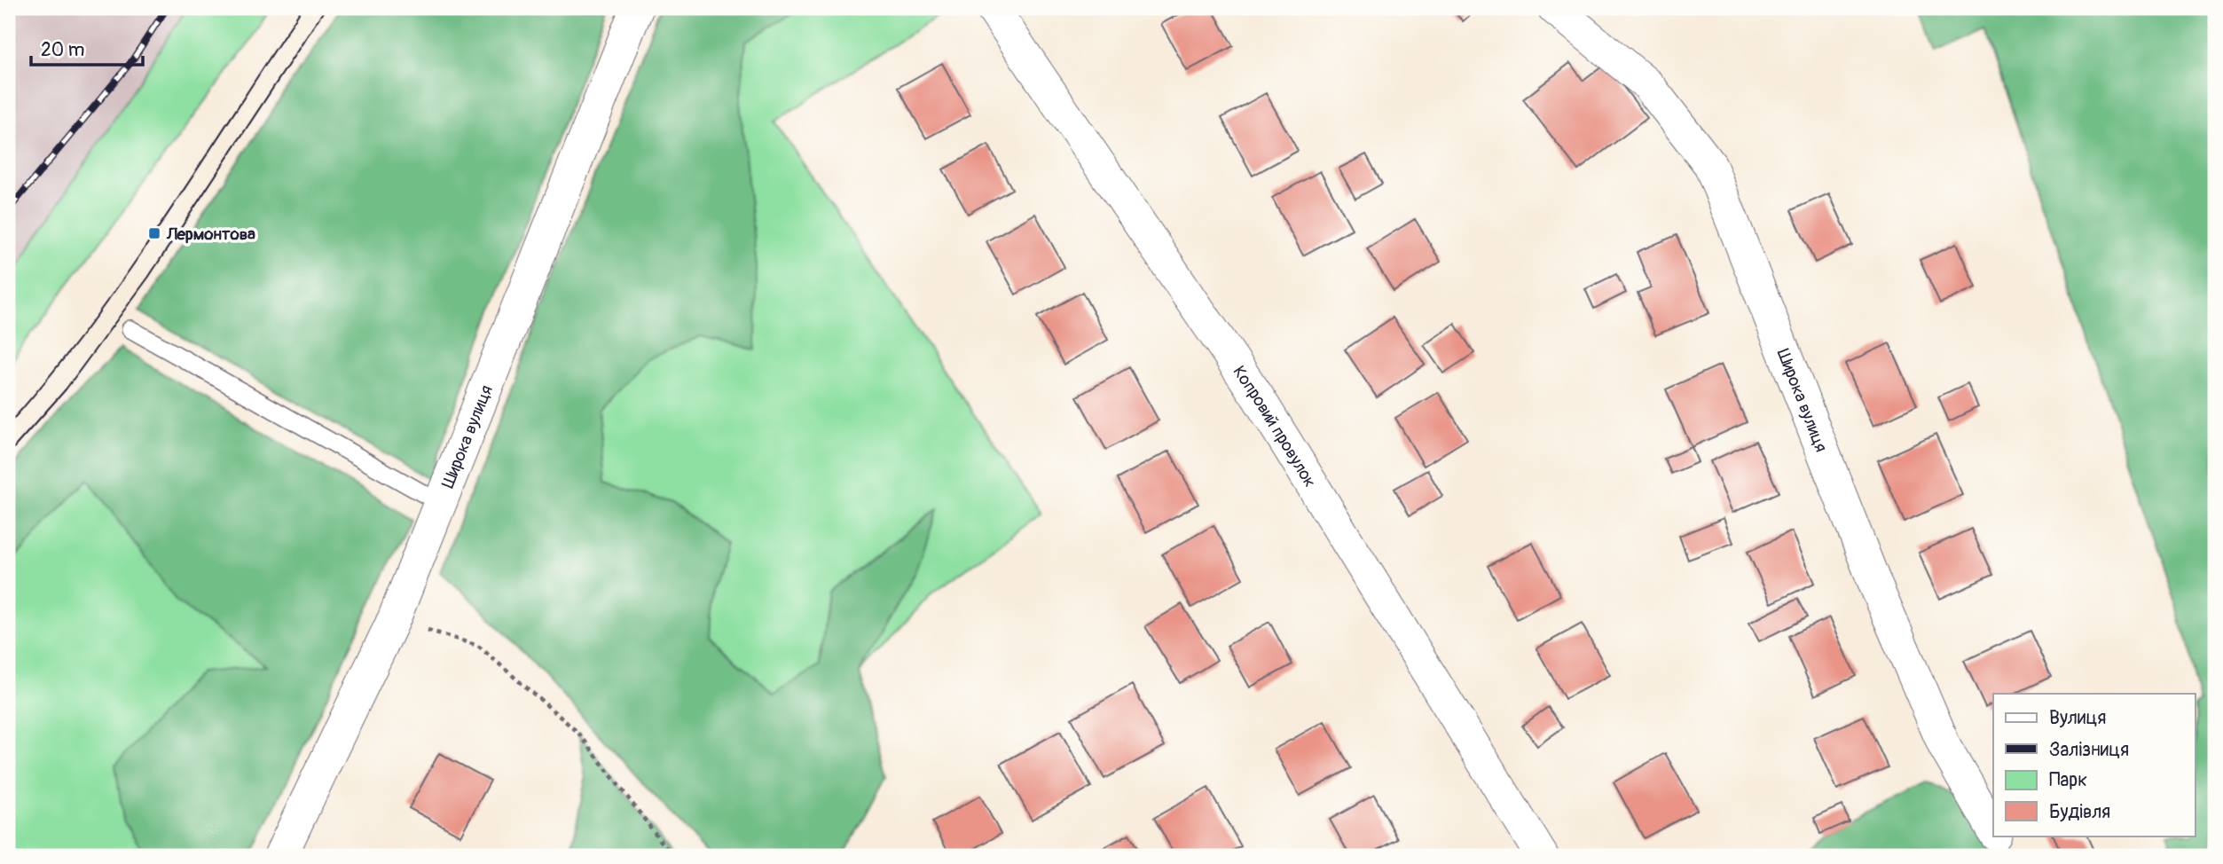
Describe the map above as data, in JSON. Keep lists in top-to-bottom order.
{
  "streets": {
    "street": ["Широка вулиця", "Копровий провулок"]
  },
  "places": {
    "transit": ["Лермонтова"]
  },
  "legend": [
    "Вулиця",
    "Залізниця",
    "Парк",
    "Будівля"
  ],
  "scale_bar": "20 m"
}
